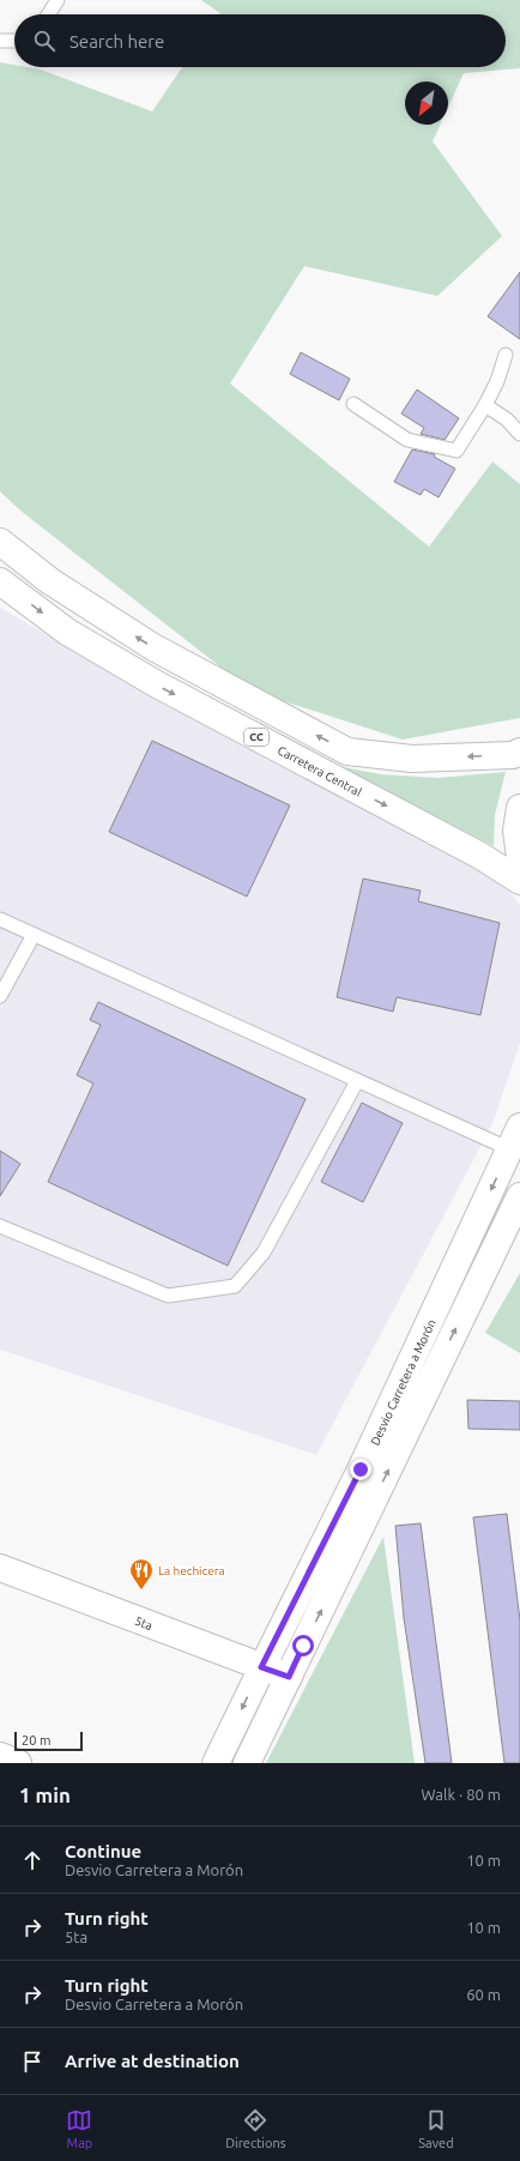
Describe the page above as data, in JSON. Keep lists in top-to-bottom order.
{
  "streets": {
    "main road": [
      "CC",
      "Carretera Central",
      "Desvio Carretera a Morón",
      "5ta"
    ]
  },
  "crossings": [
    ["Desvio Carretera a Morón", "5ta"]
  ],
  "places": {
    "restaurant": ["La hechicera"]
  },
  "scale_bar": "20 m",
  "north": "bottom left",
  "page": {
    "search": "Search here",
    "scale": "20 m",
    "heading": ["1 min", "Walk · 80 m"],
    "list": [
      ["Continue", "Desvio Carretera a Morón", "10 m"],
      ["Turn right", "5ta", "10 m"],
      ["Turn right", "Desvio Carretera a Morón", "60 m"],
      "Arrive at destination"
    ],
    "nav": ["Map", "Directions", "Saved"]
  }
}
